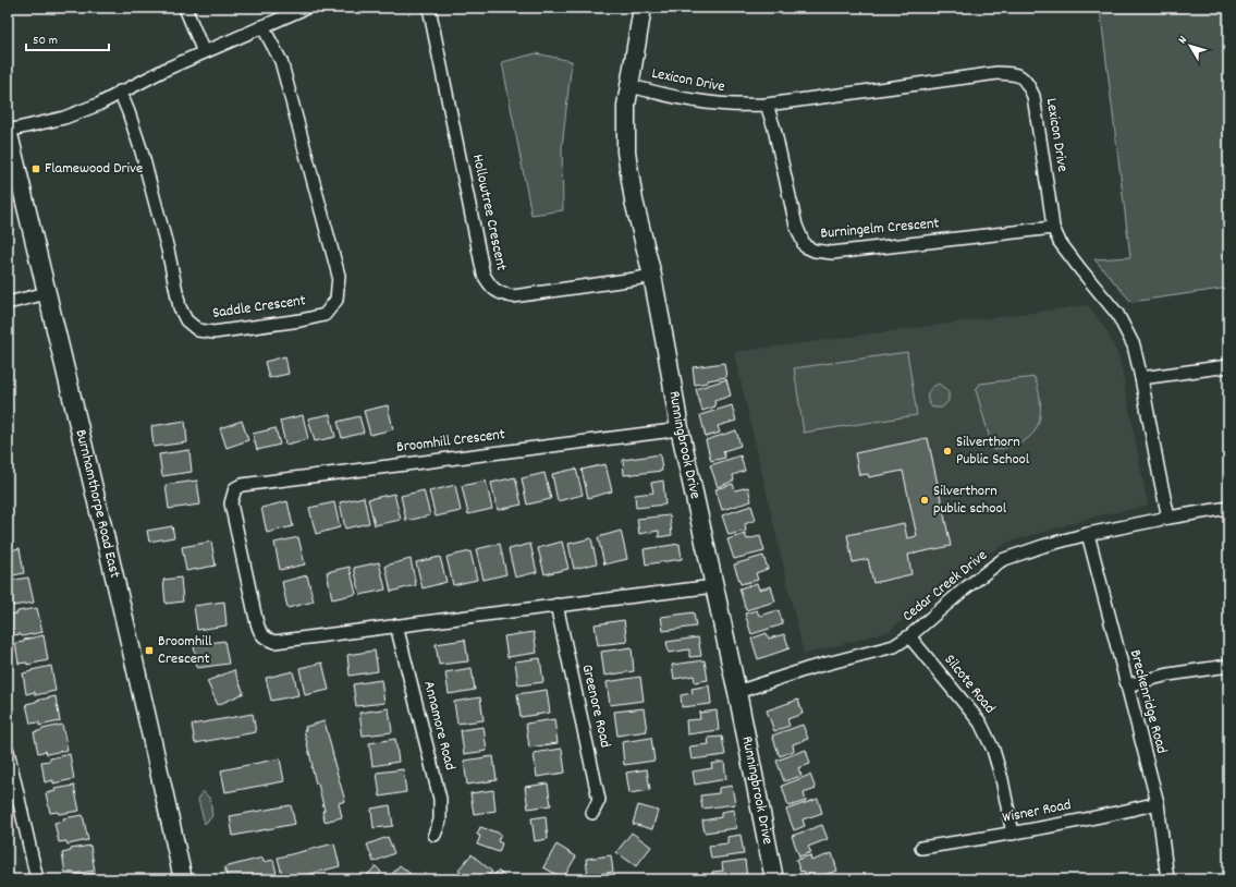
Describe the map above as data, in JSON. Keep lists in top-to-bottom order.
{
  "streets": {
    "street": [
      "Lexicon Drive",
      "Hollowtree Crescent",
      "Burningelm Crescent",
      "Saddle Crescent",
      "Broomhill Crescent",
      "Runningbrook Drive",
      "Burnhamthorpe Road East",
      "Cedar Creek Drive",
      "Silcote Road",
      "Breckenridge Road",
      "Greenore Road",
      "Annamore Road",
      "Wisner Road"
    ]
  },
  "crossings": [
    ["Lexicon Drive", "Burningelm Crescent"],
    ["Lexicon Drive", "Runningbrook Drive"],
    ["Lexicon Drive", "Cedar Creek Drive"],
    ["Hollowtree Crescent", "Runningbrook Drive"],
    ["Broomhill Crescent", "Runningbrook Drive"],
    ["Broomhill Crescent", "Greenore Road"],
    ["Broomhill Crescent", "Annamore Road"],
    ["Runningbrook Drive", "Cedar Creek Drive"],
    ["Cedar Creek Drive", "Silcote Road"],
    ["Cedar Creek Drive", "Breckenridge Road"],
    ["Silcote Road", "Wisner Road"],
    ["Breckenridge Road", "Wisner Road"]
  ],
  "places": {
    "transit": ["Flamewood Drive", "Broomhill Crescent"],
    "other": ["Silverthorn Public School", "Silverthorn public school"]
  },
  "scale_bar": "50 m",
  "north": "top left"
}
